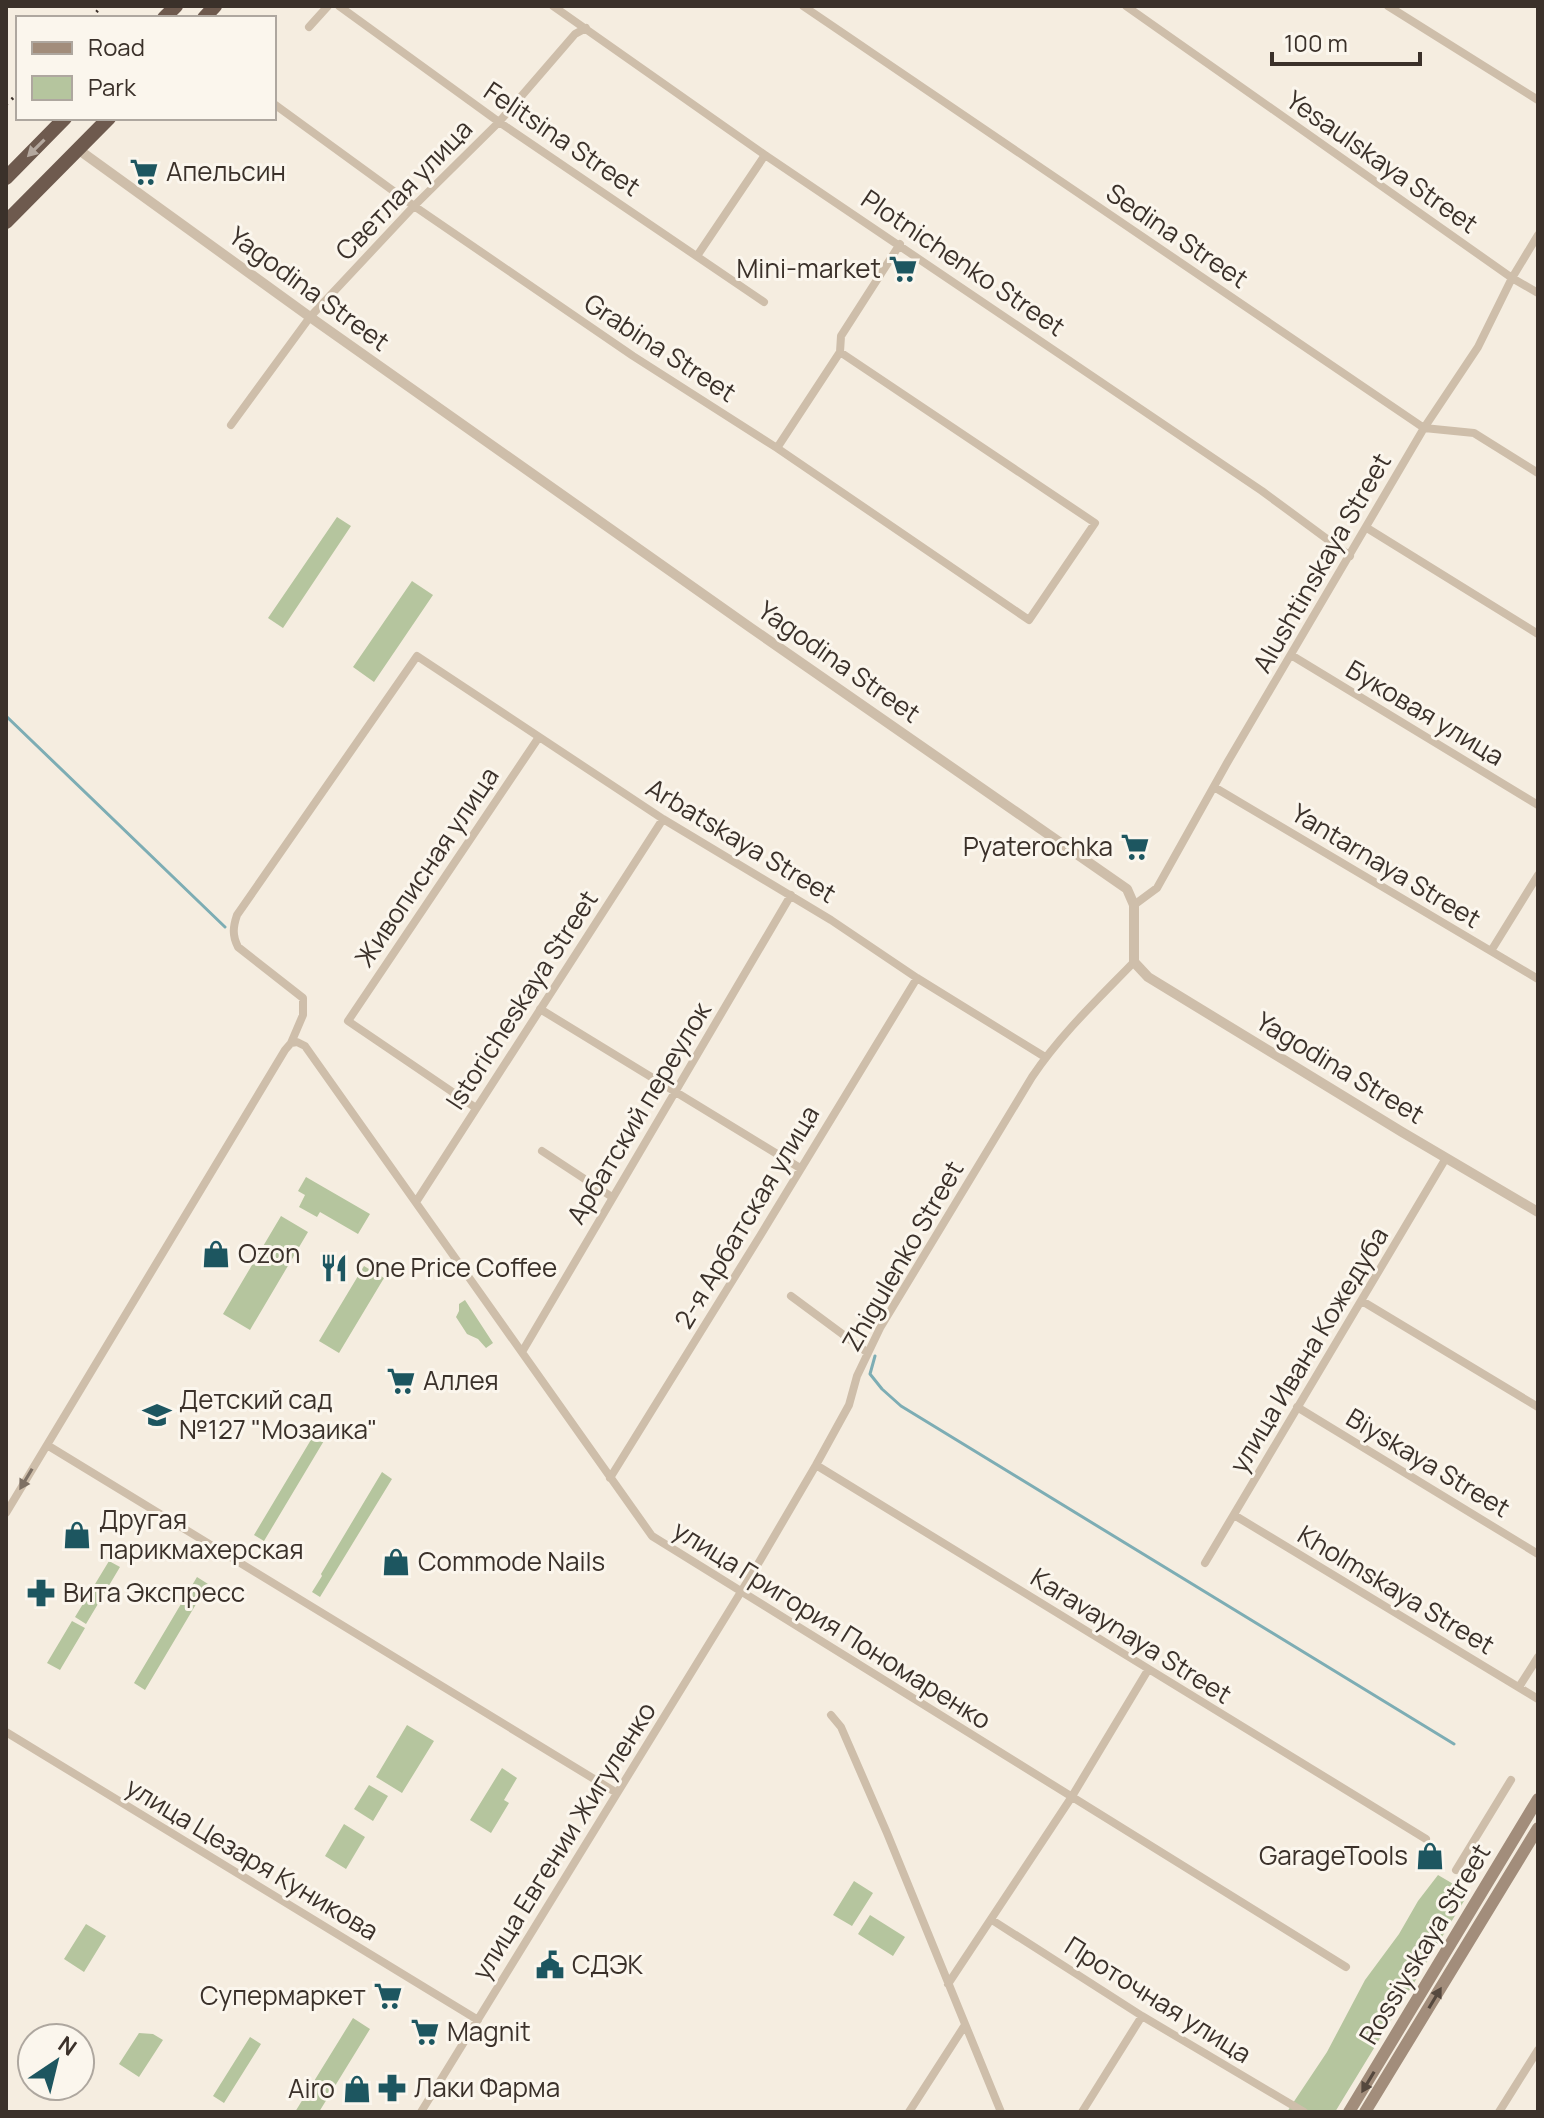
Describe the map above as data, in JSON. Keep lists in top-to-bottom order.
{
  "streets": {
    "main road": ["Rossiyskaya Street"],
    "street": [
      "Felitsina Street",
      "Yesaulskaya Street",
      "Светлая улица",
      "Sedina Street",
      "Plotnichenko Street",
      "Yagodina Street",
      "Grabina Street",
      "Alushtinskaya Street",
      "Буковая улица",
      "Arbatskaya Street",
      "Yantarnaya Street",
      "Живописная улица",
      "Istoricheskaya Street",
      "Арбатский переулок",
      "2-я Арбатская улица",
      "Zhigulenko Street",
      "улица Ивана Кожедуба",
      "Biyskaya Street",
      "Kholmskaya Street",
      "улица Григория Пономаренко",
      "Karavaynaya Street",
      "улица Евгении Жигуленко",
      "улица Цезаря Куникова",
      "Проточная улица"
    ]
  },
  "crossings": [
    ["Felitsina Street", "Светлая улица"],
    ["Yesaulskaya Street", "Alushtinskaya Street"],
    ["Светлая улица", "Plotnichenko Street"],
    ["Светлая улица", "Yagodina Street"],
    ["Светлая улица", "Grabina Street"],
    ["Sedina Street", "Alushtinskaya Street"],
    ["Plotnichenko Street", "Alushtinskaya Street"],
    ["Yagodina Street", "Alushtinskaya Street"],
    ["Yagodina Street", "Zhigulenko Street"],
    ["Yagodina Street", "улица Ивана Кожедуба"],
    ["Alushtinskaya Street", "Буковая улица"],
    ["Alushtinskaya Street", "Yantarnaya Street"],
    ["Arbatskaya Street", "Живописная улица"],
    ["Arbatskaya Street", "Istoricheskaya Street"],
    ["Arbatskaya Street", "Арбатский переулок"],
    ["Arbatskaya Street", "2-я Арбатская улица"],
    ["Arbatskaya Street", "Zhigulenko Street"],
    ["Arbatskaya Street", "улица Григория Пономаренко"],
    ["Живописная улица", "Istoricheskaya Street"],
    ["Istoricheskaya Street", "улица Григория Пономаренко"],
    ["Арбатский переулок", "улица Григория Пономаренко"],
    ["2-я Арбатская улица", "улица Григория Пономаренко"],
    ["Zhigulenko Street", "улица Григория Пономаренко"],
    ["Zhigulenko Street", "Karavaynaya Street"],
    ["Zhigulenko Street", "улица Евгении Жигуленко"],
    ["улица Ивана Кожедуба", "Biyskaya Street"],
    ["улица Ивана Кожедуба", "Kholmskaya Street"],
    ["улица Григория Пономаренко", "улица Евгении Жигуленко"],
    ["улица Евгении Жигуленко", "улица Цезаря Куникова"]
  ],
  "places": {
    "supermarket": [
      "Апельсин",
      "Mini-market",
      "Pyaterochka",
      "Аллея",
      "Супермаркет",
      "Magnit"
    ],
    "shop": [
      "Ozon",
      "Другая парикмахерская",
      "Commode Nails",
      "GarageTools",
      "Airo"
    ],
    "restaurant": ["One Price Coffee"],
    "school or university": ["Детский сад №127 \"Мозаика\""],
    "pharmacy": ["Вита Экспресс", "Лаки Фарма"],
    "public building": ["СДЭК"]
  },
  "legend": ["Road", "Park"],
  "scale_bar": "100 m",
  "north": "top right"
}
